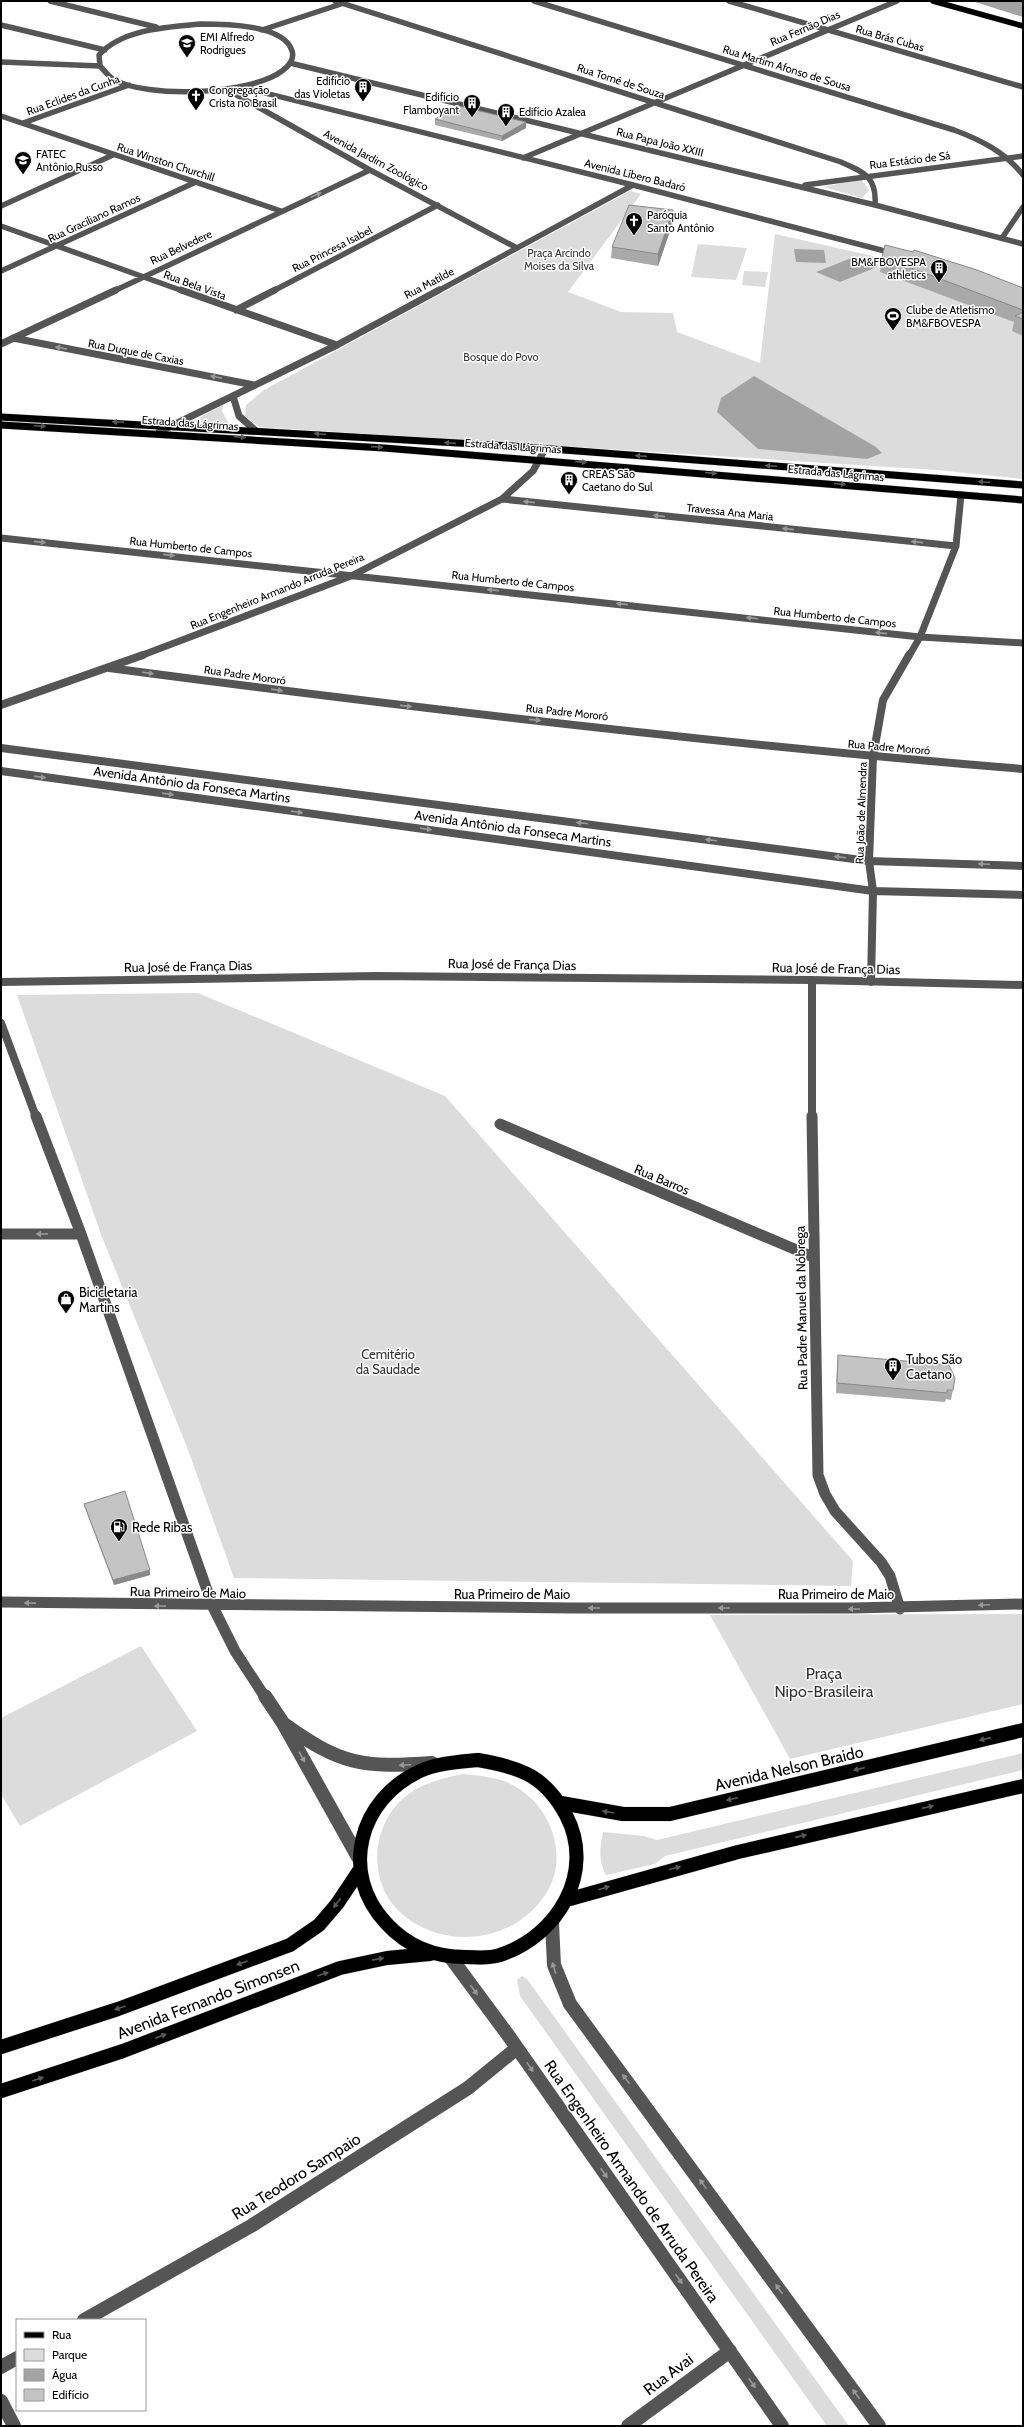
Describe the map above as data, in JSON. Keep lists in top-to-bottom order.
{
  "streets": {
    "main road": ["Estrada das Lágrimas", "Avenida Nelson Braido", "Avenida Fernando Simonsen"],
    "street": [
      "Rua Fernão Dias",
      "Rua Brás Cubas",
      "Rua Martim Afonso de Sousa",
      "Rua Tomé de Souza",
      "Rua Eclides da Cunha",
      "Rua Papa João XXIII",
      "Avenida Jardim Zoológico",
      "Rua Estácio de Sá",
      "Rua Winston Churchill",
      "Avenida Líbero Badaró",
      "Rua Graciliano Ramos",
      "Rua Belvedere",
      "Rua Princesa Isabel",
      "Rua Matilde",
      "Rua Bela Vista",
      "Rua Duque de Caxias",
      "Travessa Ana Maria",
      "Rua Humberto de Campos",
      "Rua Engenheiro Armando Arruda Pereira",
      "Rua Padre Mororó",
      "Avenida Antônio da Fonseca Martins",
      "Rua João de Almendra",
      "Rua José de França Dias",
      "Rua Barros",
      "Rua Padre Manuel da Nóbrega",
      "Rua Primeiro de Maio",
      "Rua Teodoro Sampaio",
      "Rua Engenheiro Armando de Arruda Pereira",
      "Rua Avai"
    ]
  },
  "crossings": [
    ["Rua Fernão Dias", "Rua Brás Cubas"],
    ["Rua Fernão Dias", "Rua Martim Afonso de Sousa"],
    ["Rua Fernão Dias", "Rua Tomé de Souza"],
    ["Rua Fernão Dias", "Rua Papa João XXIII"],
    ["Rua Fernão Dias", "Avenida Líbero Badaró"],
    ["Rua Martim Afonso de Sousa", "Rua Estácio de Sá"],
    ["Rua Tomé de Souza", "Rua Estácio de Sá"],
    ["Rua Eclides da Cunha", "Rua Winston Churchill"],
    ["Rua Eclides da Cunha", "Avenida Líbero Badaró"],
    ["Rua Papa João XXIII", "Rua Estácio de Sá"],
    ["Rua Papa João XXIII", "Avenida Líbero Badaró"],
    ["Avenida Jardim Zoológico", "Avenida Líbero Badaró"],
    ["Avenida Jardim Zoológico", "Rua Belvedere"],
    ["Avenida Jardim Zoológico", "Rua Princesa Isabel"],
    ["Avenida Jardim Zoológico", "Rua Matilde"],
    ["Rua Winston Churchill", "Rua Graciliano Ramos"],
    ["Rua Winston Churchill", "Rua Belvedere"],
    ["Avenida Líbero Badaró", "Rua Matilde"],
    ["Rua Graciliano Ramos", "Rua Bela Vista"],
    ["Rua Belvedere", "Rua Bela Vista"],
    ["Rua Belvedere", "Rua Duque de Caxias"],
    ["Rua Princesa Isabel", "Rua Bela Vista"],
    ["Rua Matilde", "Rua Bela Vista"],
    ["Rua Matilde", "Rua Duque de Caxias"],
    ["Rua Matilde", "Estrada das Lágrimas"],
    ["Estrada das Lágrimas", "Rua Engenheiro Armando Arruda Pereira"],
    ["Estrada das Lágrimas", "Rua João de Almendra"],
    ["Travessa Ana Maria", "Rua Engenheiro Armando Arruda Pereira"],
    ["Travessa Ana Maria", "Rua João de Almendra"],
    ["Rua Humberto de Campos", "Rua Engenheiro Armando Arruda Pereira"],
    ["Rua Humberto de Campos", "Rua João de Almendra"],
    ["Rua Engenheiro Armando Arruda Pereira", "Rua Padre Mororó"],
    ["Rua Padre Mororó", "Rua João de Almendra"],
    ["Avenida Antônio da Fonseca Martins", "Rua João de Almendra"],
    ["Rua João de Almendra", "Rua José de França Dias"],
    ["Rua José de França Dias", "Rua Padre Manuel da Nóbrega"],
    ["Rua Barros", "Rua Padre Manuel da Nóbrega"],
    ["Rua Padre Manuel da Nóbrega", "Rua Primeiro de Maio"],
    ["Rua Teodoro Sampaio", "Rua Engenheiro Armando de Arruda Pereira"],
    ["Rua Engenheiro Armando de Arruda Pereira", "Rua Avai"]
  ],
  "one_way": [
    "Rua Duque de Caxias",
    "Travessa Ana Maria",
    "Rua Padre Mororó",
    "Rua Primeiro de Maio"
  ],
  "parks": [
    "Praça Arcindo Moises da Silva",
    "Bosque do Povo",
    "Cemitério da Saudade",
    "Praça Nipo-Brasileira"
  ],
  "places": {
    "school or university": ["EMI Alfredo Rodrigues", "FATEC Antônio Russo"],
    "building": [
      "Edifício das Violetas",
      "Edifício Flamboyant",
      "Edifício Azalea",
      "BM&FBOVESPA athletics",
      "CREAS São Caetano do Sul",
      "Tubos São Caetano"
    ],
    "church": ["Congregação Crista no Brasil", "Paróquia Santo Antônio"],
    "sports": ["Clube de Atletismo BM&FBOVESPA"],
    "shop": ["Bicicletaria Martins"],
    "fuel station": ["Rede Ribas"]
  },
  "legend": [
    "Rua",
    "Parque",
    "Água",
    "Edifício"
  ]
}
